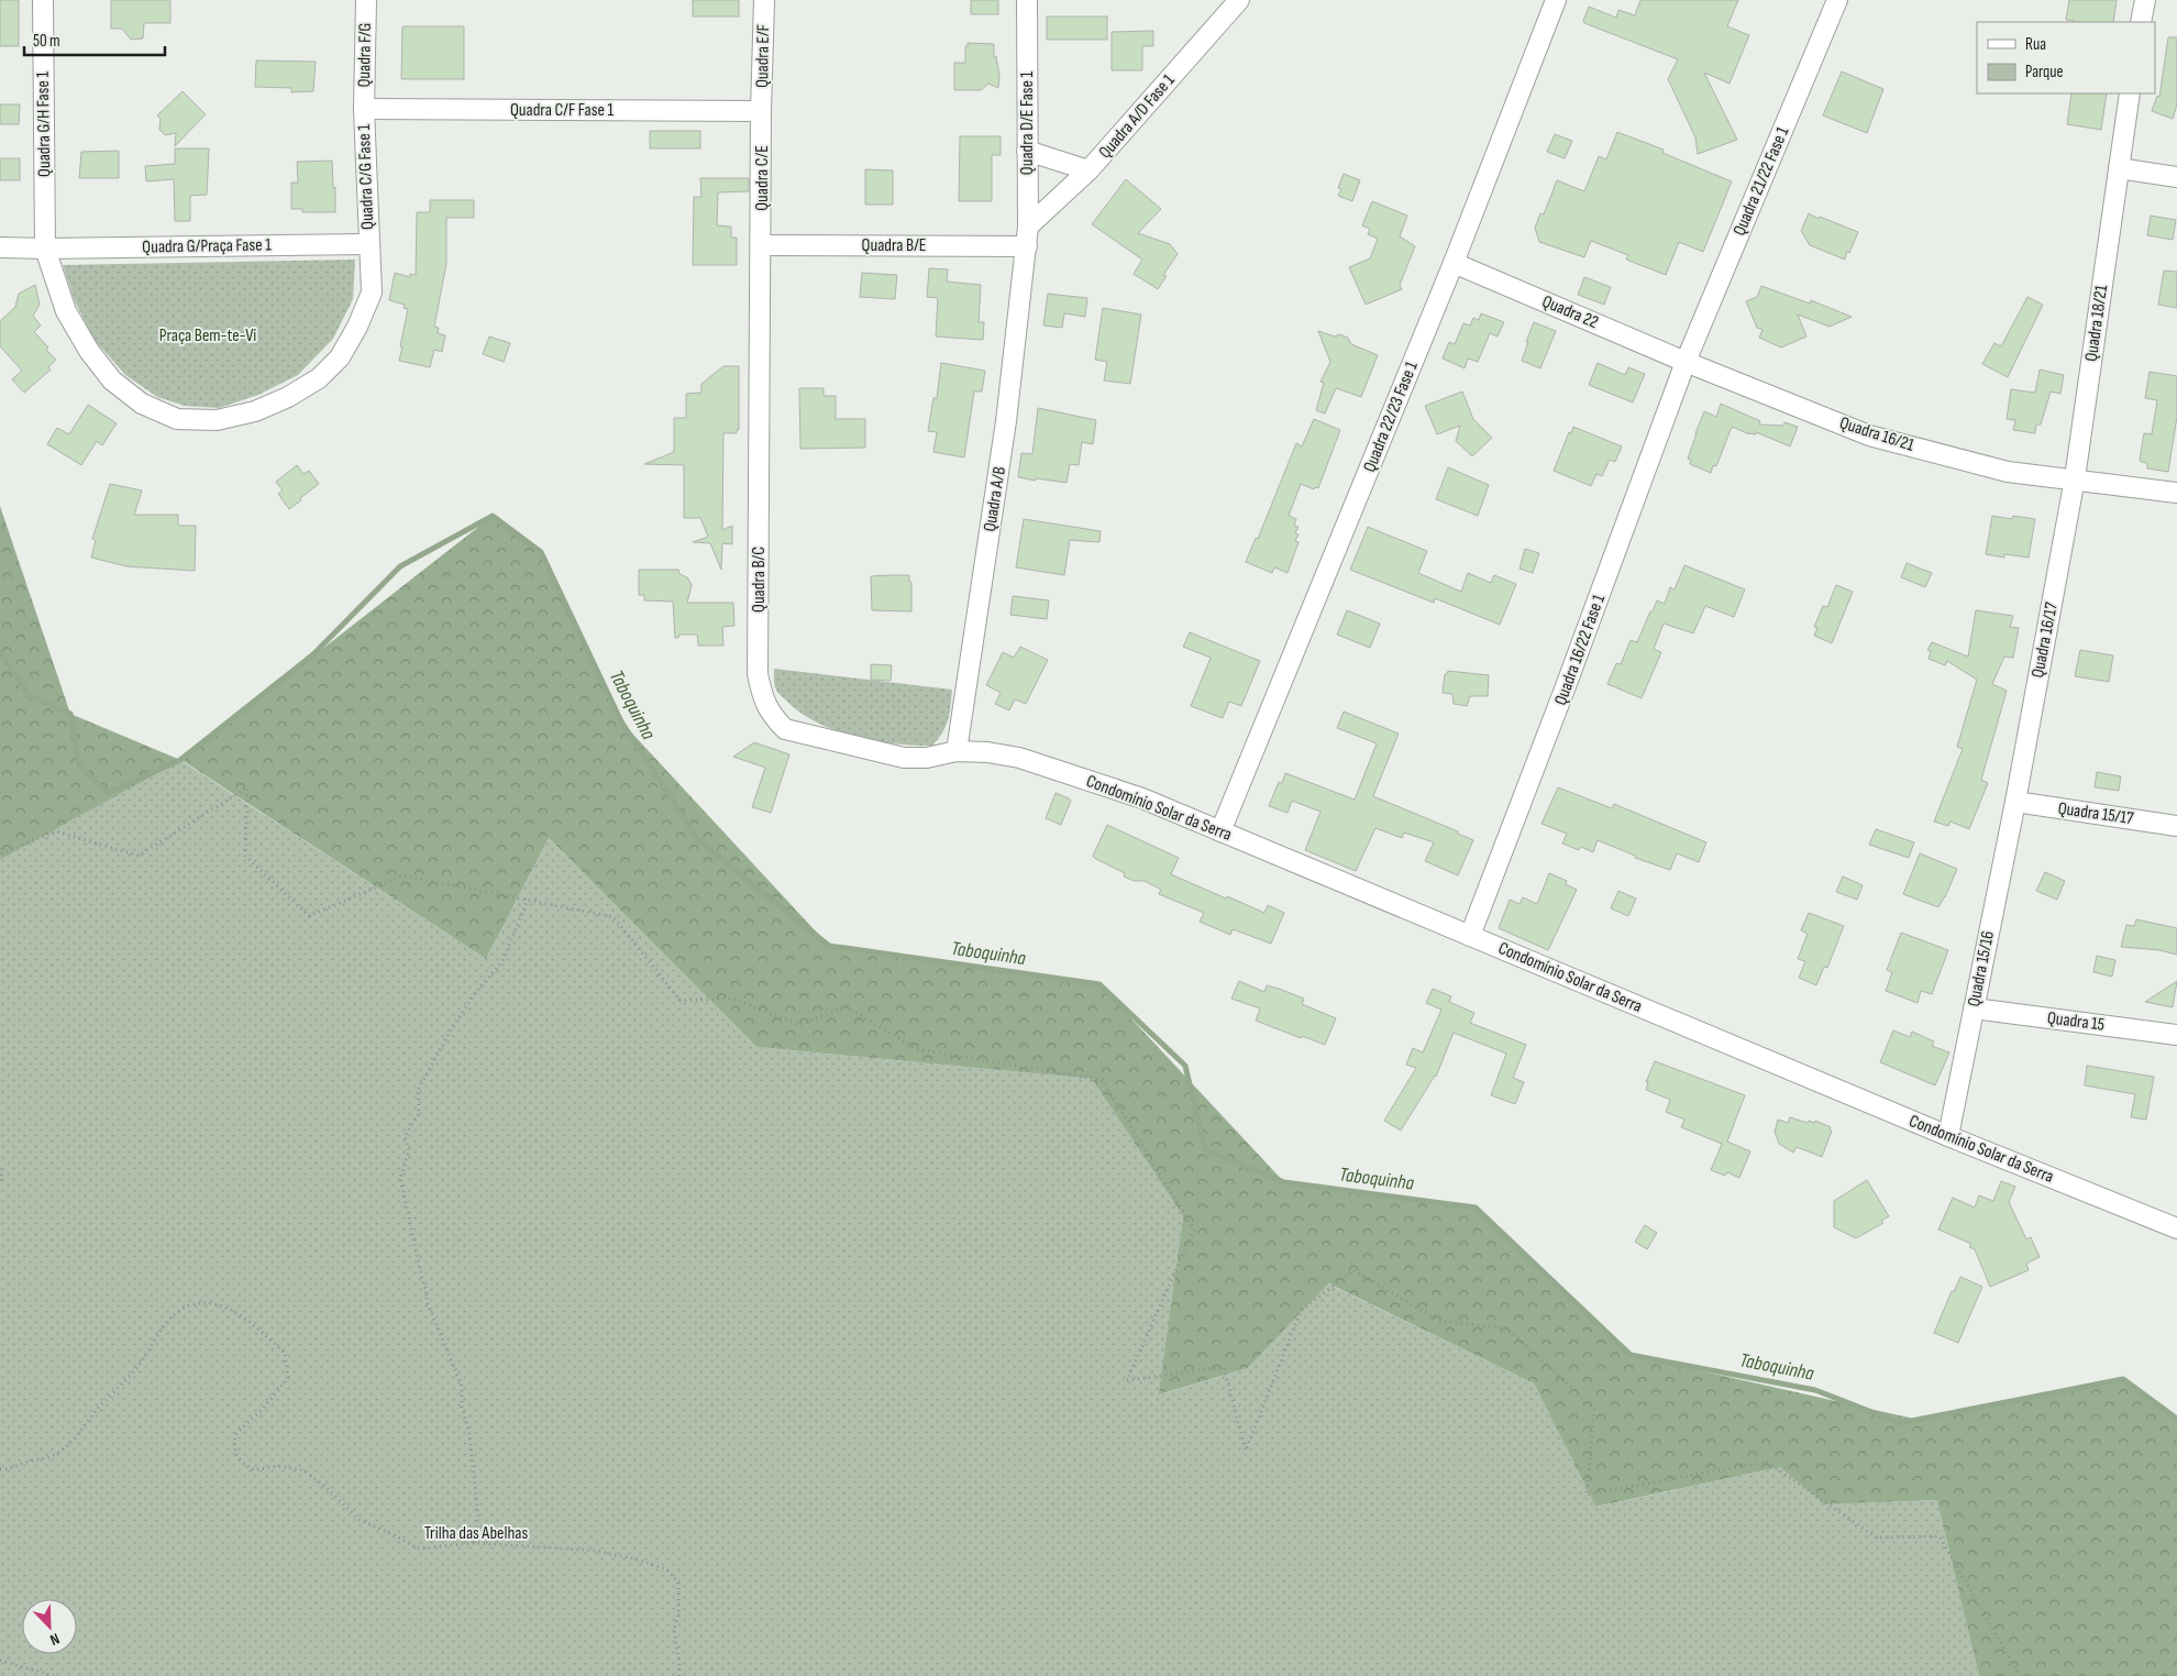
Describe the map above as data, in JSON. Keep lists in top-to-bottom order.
{
  "streets": {
    "street": [
      "Quadra F/G",
      "Quadra E/F",
      "Quadra C/F Fase 1",
      "Quadra A/D Fase 1",
      "Quadra D/E Fase 1",
      "Quadra G/H Fase 1",
      "Quadra C/G Fase 1",
      "Quadra C/E",
      "Quadra 21/22 Fase 1",
      "Quadra B/E",
      "Quadra G/Praça Fase 1",
      "Quadra 22",
      "Quadra 18/21",
      "Quadra 22/23 Fase 1",
      "Quadra 16/21",
      "Quadra A/B",
      "Quadra B/C",
      "Quadra 16/17",
      "Quadra 16/22 Fase 1",
      "Condomínio Solar da Serra",
      "Quadra 15/17",
      "Quadra 15/16",
      "Quadra 15"
    ],
    "path": ["Trilha das Abelhas"]
  },
  "crossings": [
    ["Quadra F/G", "Quadra C/F Fase 1"],
    ["Quadra F/G", "Quadra C/G Fase 1"],
    ["Quadra E/F", "Quadra C/F Fase 1"],
    ["Quadra E/F", "Quadra C/E"],
    ["Quadra C/F Fase 1", "Quadra C/G Fase 1"],
    ["Quadra C/F Fase 1", "Quadra C/E"],
    ["Quadra A/D Fase 1", "Quadra D/E Fase 1"],
    ["Quadra A/D Fase 1", "Quadra B/E"],
    ["Quadra A/D Fase 1", "Quadra A/B"],
    ["Quadra D/E Fase 1", "Quadra B/E"],
    ["Quadra D/E Fase 1", "Quadra A/B"],
    ["Quadra G/H Fase 1", "Quadra C/G Fase 1"],
    ["Quadra G/H Fase 1", "Quadra G/Praça Fase 1"],
    ["Quadra C/G Fase 1", "Quadra G/Praça Fase 1"],
    ["Quadra C/E", "Quadra B/E"],
    ["Quadra C/E", "Quadra B/C"],
    ["Quadra 21/22 Fase 1", "Quadra 22"],
    ["Quadra 21/22 Fase 1", "Quadra 16/21"],
    ["Quadra 21/22 Fase 1", "Quadra 16/22 Fase 1"],
    ["Quadra B/E", "Quadra A/B"],
    ["Quadra B/E", "Quadra B/C"],
    ["Quadra 22", "Quadra 22/23 Fase 1"],
    ["Quadra 22", "Quadra 16/21"],
    ["Quadra 22", "Quadra 16/22 Fase 1"],
    ["Quadra 18/21", "Quadra 16/21"],
    ["Quadra 18/21", "Quadra 16/17"],
    ["Quadra 22/23 Fase 1", "Condomínio Solar da Serra"],
    ["Quadra 16/21", "Quadra 16/17"],
    ["Quadra 16/21", "Quadra 16/22 Fase 1"],
    ["Quadra A/B", "Quadra B/C"],
    ["Quadra A/B", "Condomínio Solar da Serra"],
    ["Quadra B/C", "Condomínio Solar da Serra"],
    ["Quadra 16/17", "Quadra 15/17"],
    ["Quadra 16/17", "Quadra 15/16"],
    ["Quadra 16/22 Fase 1", "Condomínio Solar da Serra"],
    ["Condomínio Solar da Serra", "Quadra 15/16"],
    ["Quadra 15/17", "Quadra 15/16"],
    ["Quadra 15/16", "Quadra 15"]
  ],
  "water": ["Taboquinha"],
  "parks": ["Praça Bem-te-Vi"],
  "legend": ["Rua", "Parque"],
  "scale_bar": "50 m",
  "north": "bottom right"
}
